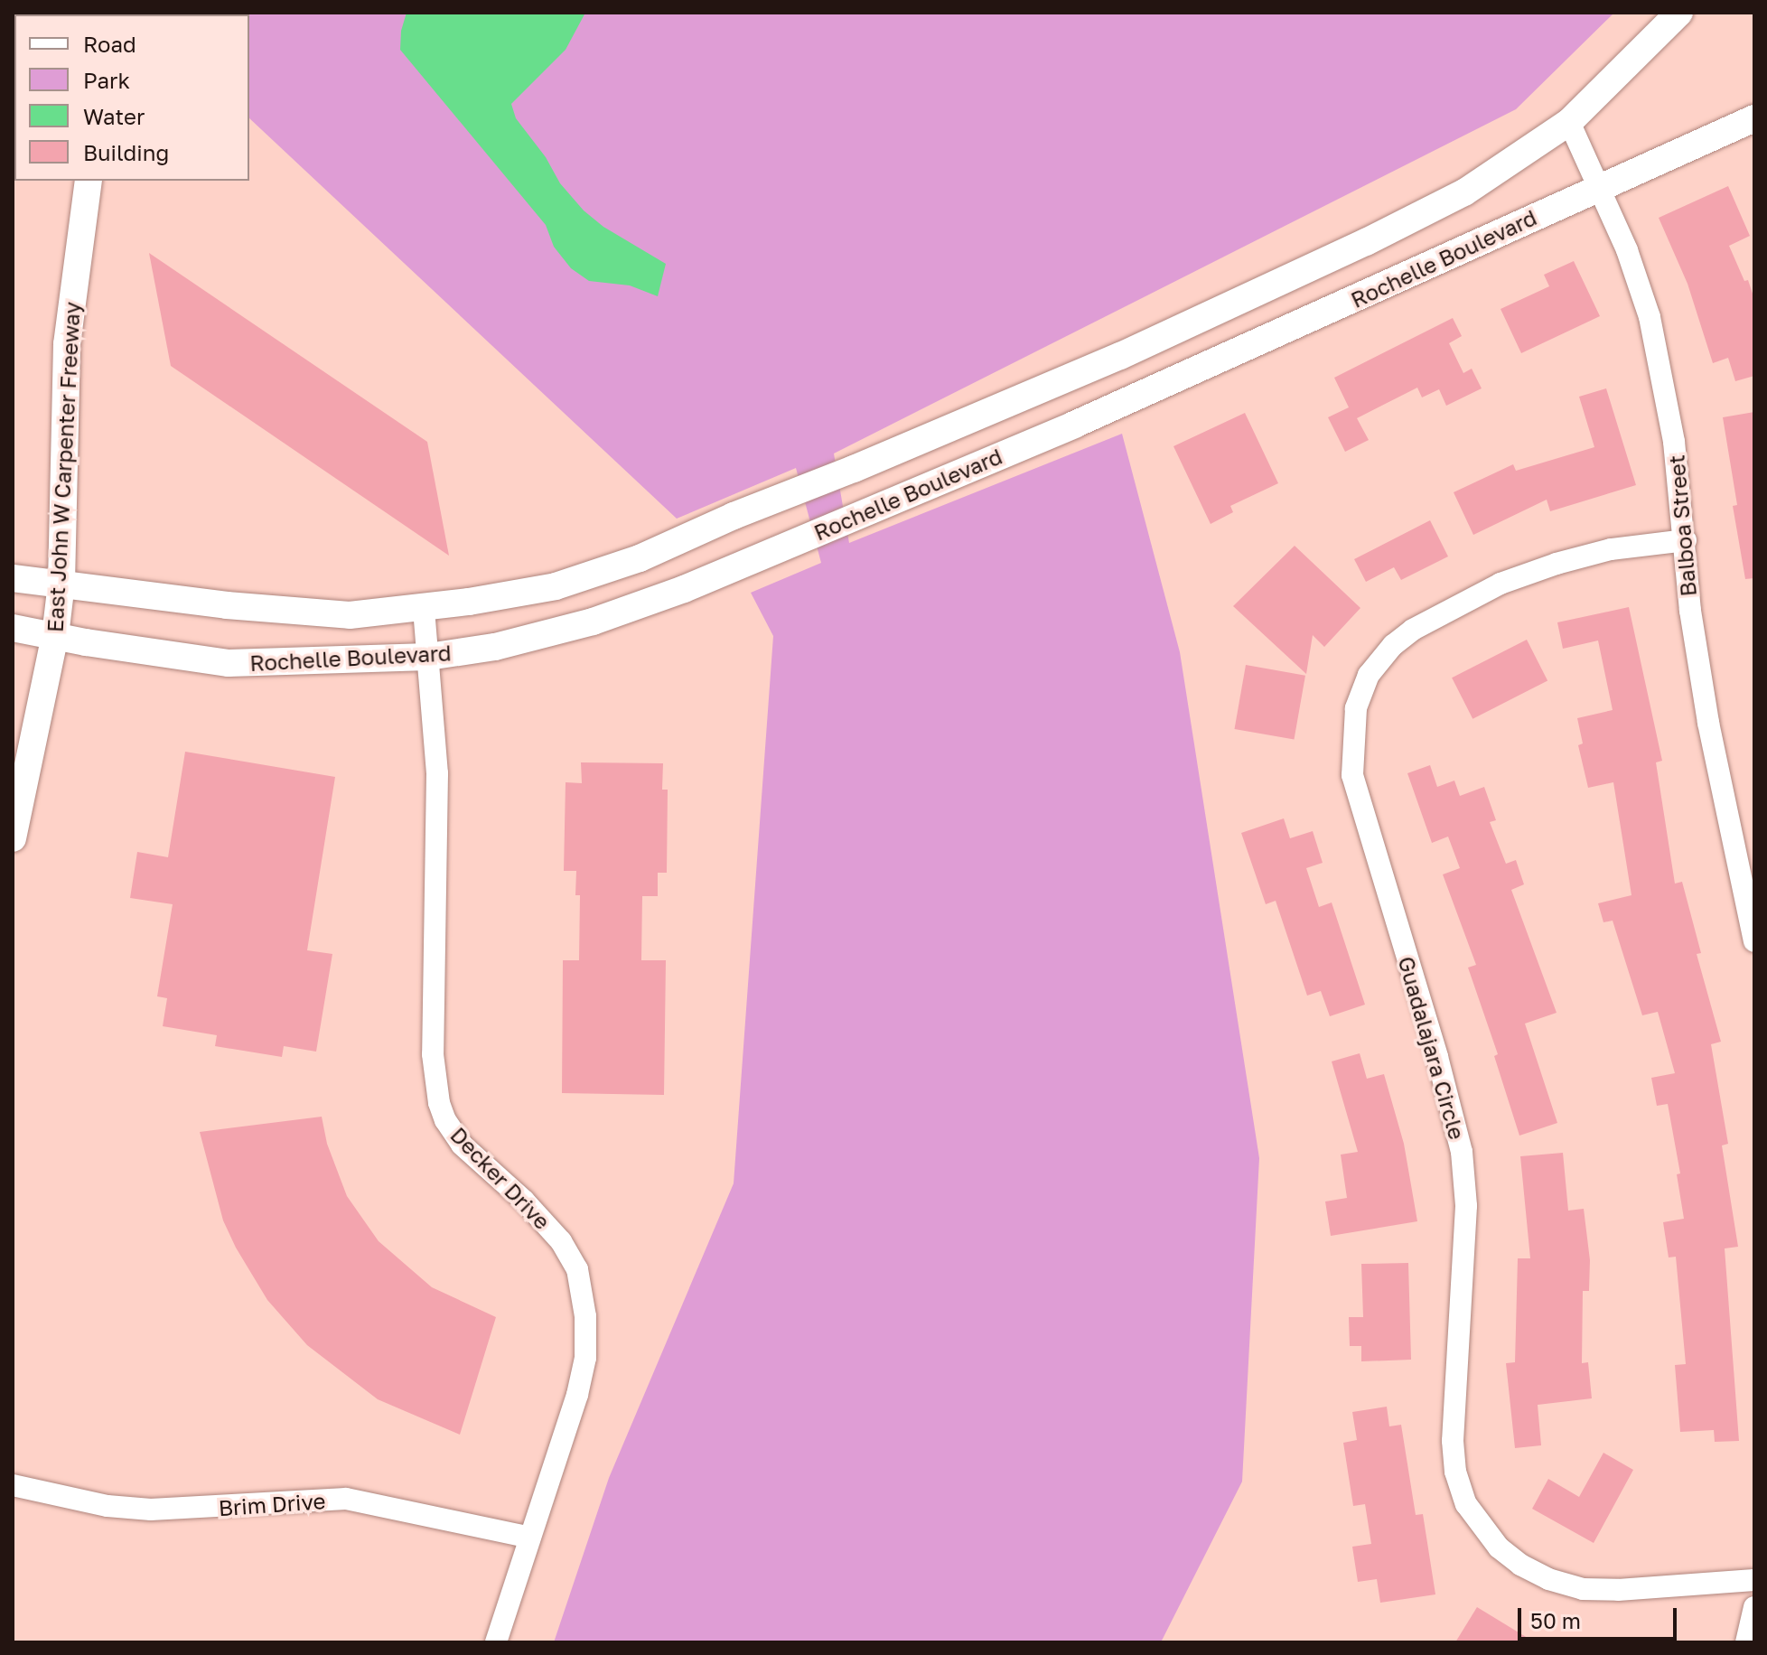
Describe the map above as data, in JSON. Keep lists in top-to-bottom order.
{
  "streets": {
    "main road": ["Rochelle Boulevard", "East John W Carpenter Freeway"],
    "street": [
      "Balboa Street",
      "Guadalajara Circle",
      "Decker Drive",
      "Brim Drive"
    ]
  },
  "crossings": [
    ["Rochelle Boulevard", "East John W Carpenter Freeway"],
    ["Rochelle Boulevard", "Balboa Street"],
    ["Rochelle Boulevard", "Decker Drive"],
    ["Balboa Street", "Guadalajara Circle"],
    ["Decker Drive", "Brim Drive"]
  ],
  "legend": [
    "Road",
    "Park",
    "Water",
    "Building"
  ],
  "scale_bar": "50 m"
}
